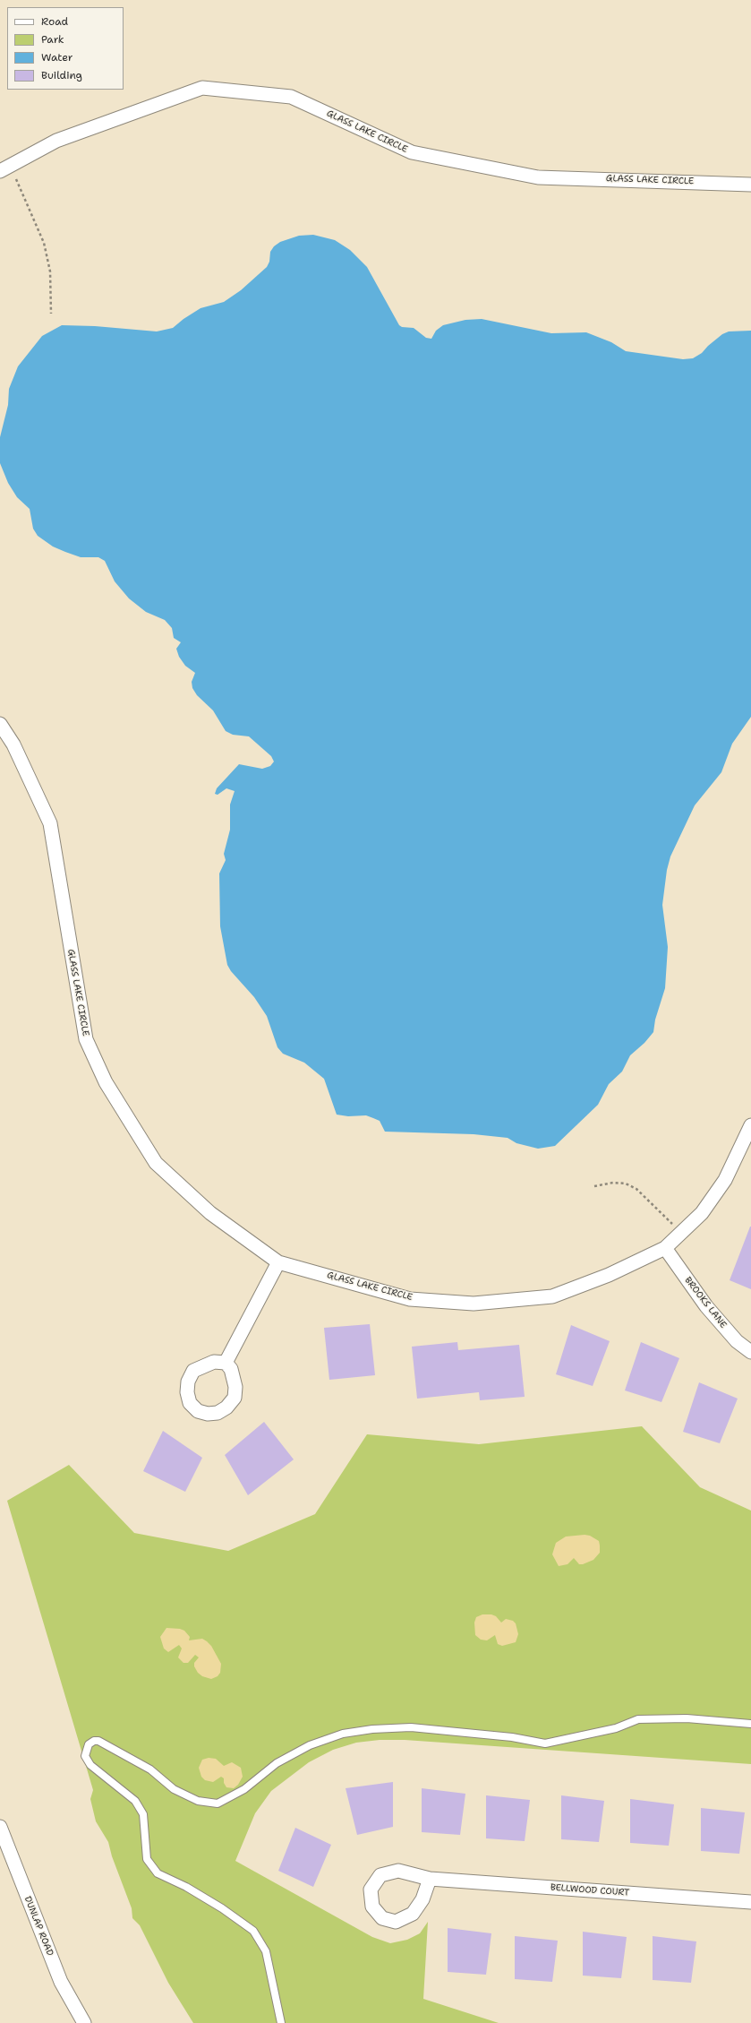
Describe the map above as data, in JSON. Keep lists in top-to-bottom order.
{
  "streets": {
    "street": [
      "GLASS LAKE CIRCLE",
      "BROOKS LANE",
      "BELLWOOD COURT",
      "DUNLAP ROAD"
    ]
  },
  "crossings": [
    ["GLASS LAKE CIRCLE", "BROOKS LANE"]
  ],
  "legend": [
    "Road",
    "Park",
    "Water",
    "Building"
  ]
}
